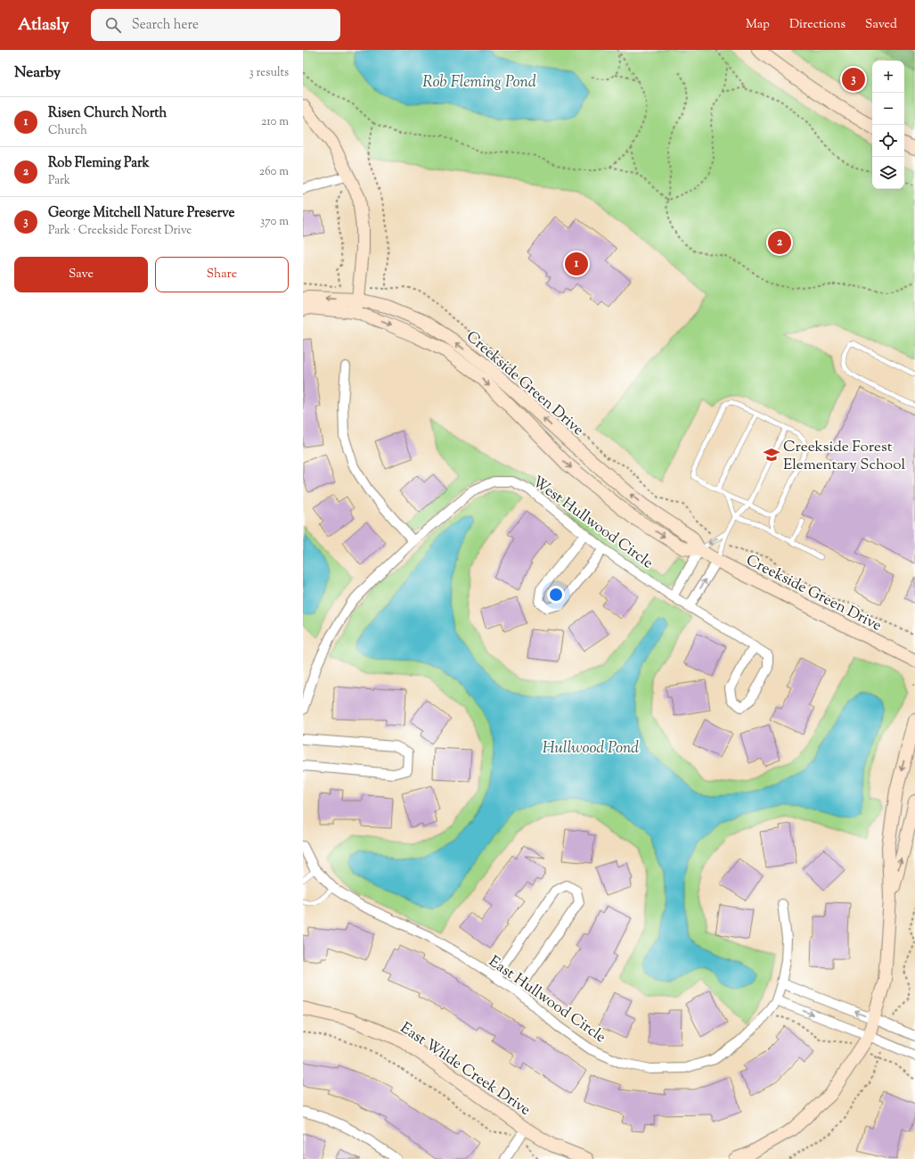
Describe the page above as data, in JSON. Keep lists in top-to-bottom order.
{
  "streets": {
    "main road": ["Creekside Green Drive", "East Wilde Creek Drive"],
    "street": ["West Hullwood Circle", "East Hullwood Circle"]
  },
  "water": ["Rob Fleming Pond", "Hullwood Pond"],
  "places": {
    "school or university": ["Creekside Forest Elementary School"]
  },
  "page": {
    "header": "Atlasly",
    "search": "Search here",
    "nav": ["Map", "Directions", "Saved"],
    "heading": ["Nearby", "3 results"],
    "map_buttons": ["+", "−"],
    "pins": ["3", "2", "1"],
    "list": [
      {
        "mark": "1",
        "name": "Risen Church North",
        "note": "Church",
        "value": "210 m"
      },
      {
        "mark": "2",
        "name": "Rob Fleming Park",
        "note": "Park",
        "value": "260 m"
      },
      {
        "mark": "3",
        "name": "George Mitchell Nature Preserve",
        "note": "Park · Creekside Forest Drive",
        "value": "370 m"
      }
    ],
    "buttons": ["Save", "Share"]
  }
}
